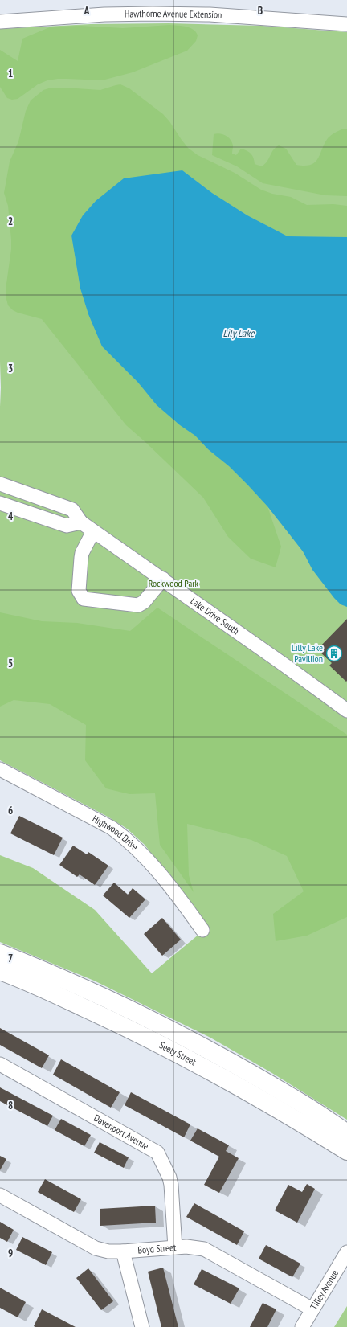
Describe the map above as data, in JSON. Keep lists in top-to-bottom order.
{
  "streets": {
    "main road": ["Seely Street"],
    "street": [
      "Hawthorne Avenue Extension",
      "Lake Drive South",
      "Highwood Drive",
      "Davenport Avenue",
      "Boyd Street",
      "Tilley Avenue"
    ]
  },
  "crossings": [
    ["Davenport Avenue", "Boyd Street"],
    ["Boyd Street", "Tilley Avenue"]
  ],
  "water": ["Lily Lake"],
  "parks": ["Rockwood Park"],
  "places": {
    "building": ["Lilly Lake Pavillion"]
  },
  "grid": {
    "columns": ["A", "B"],
    "rows": [
      "1",
      "2",
      "3",
      "4",
      "5",
      "6",
      "7",
      "8",
      "9"
    ]
  }
}
